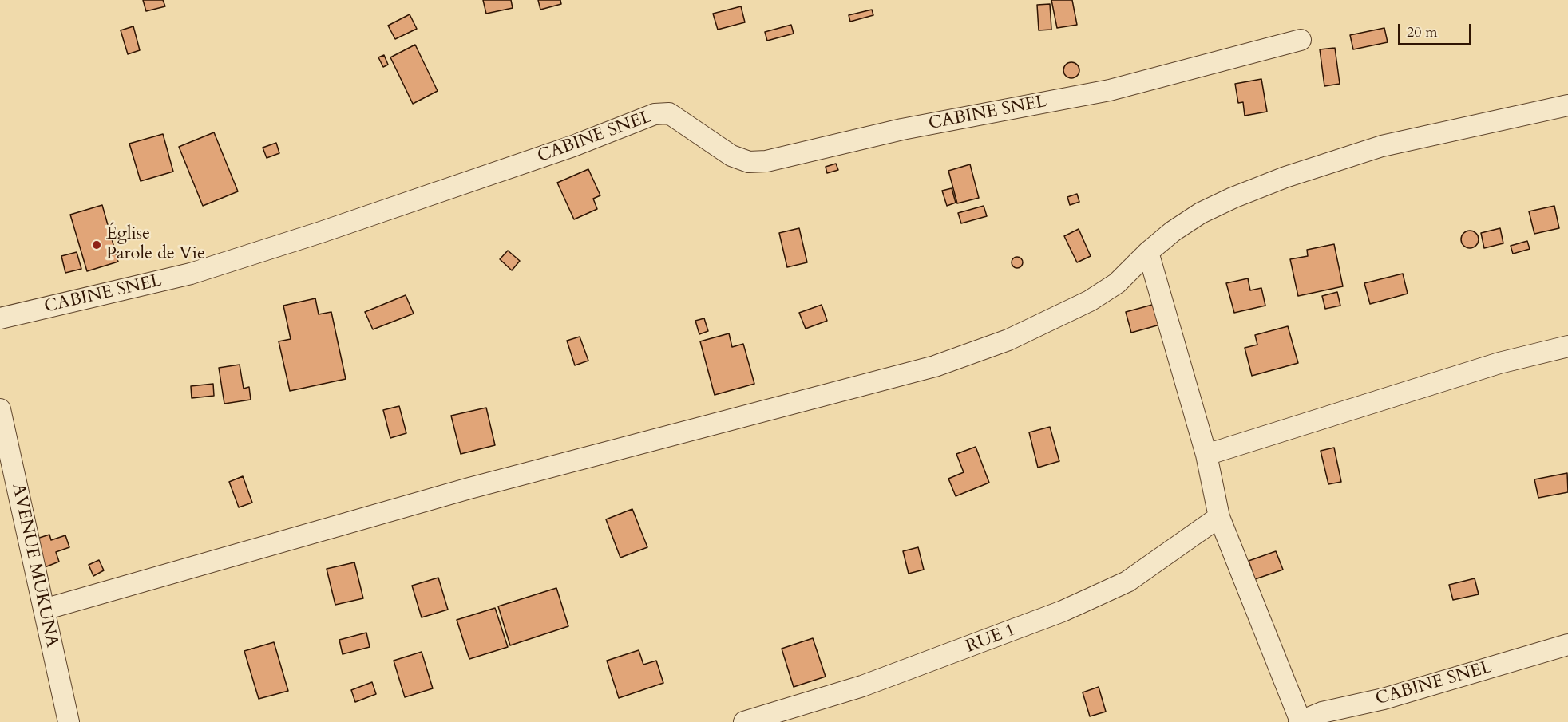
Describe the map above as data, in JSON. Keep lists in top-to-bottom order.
{
  "streets": {
    "street": ["CABINE SNEL", "AVENUE MUKUNA", "RUE 1"]
  },
  "places": ["Église Parole de Vie"],
  "scale_bar": "20 m"
}
